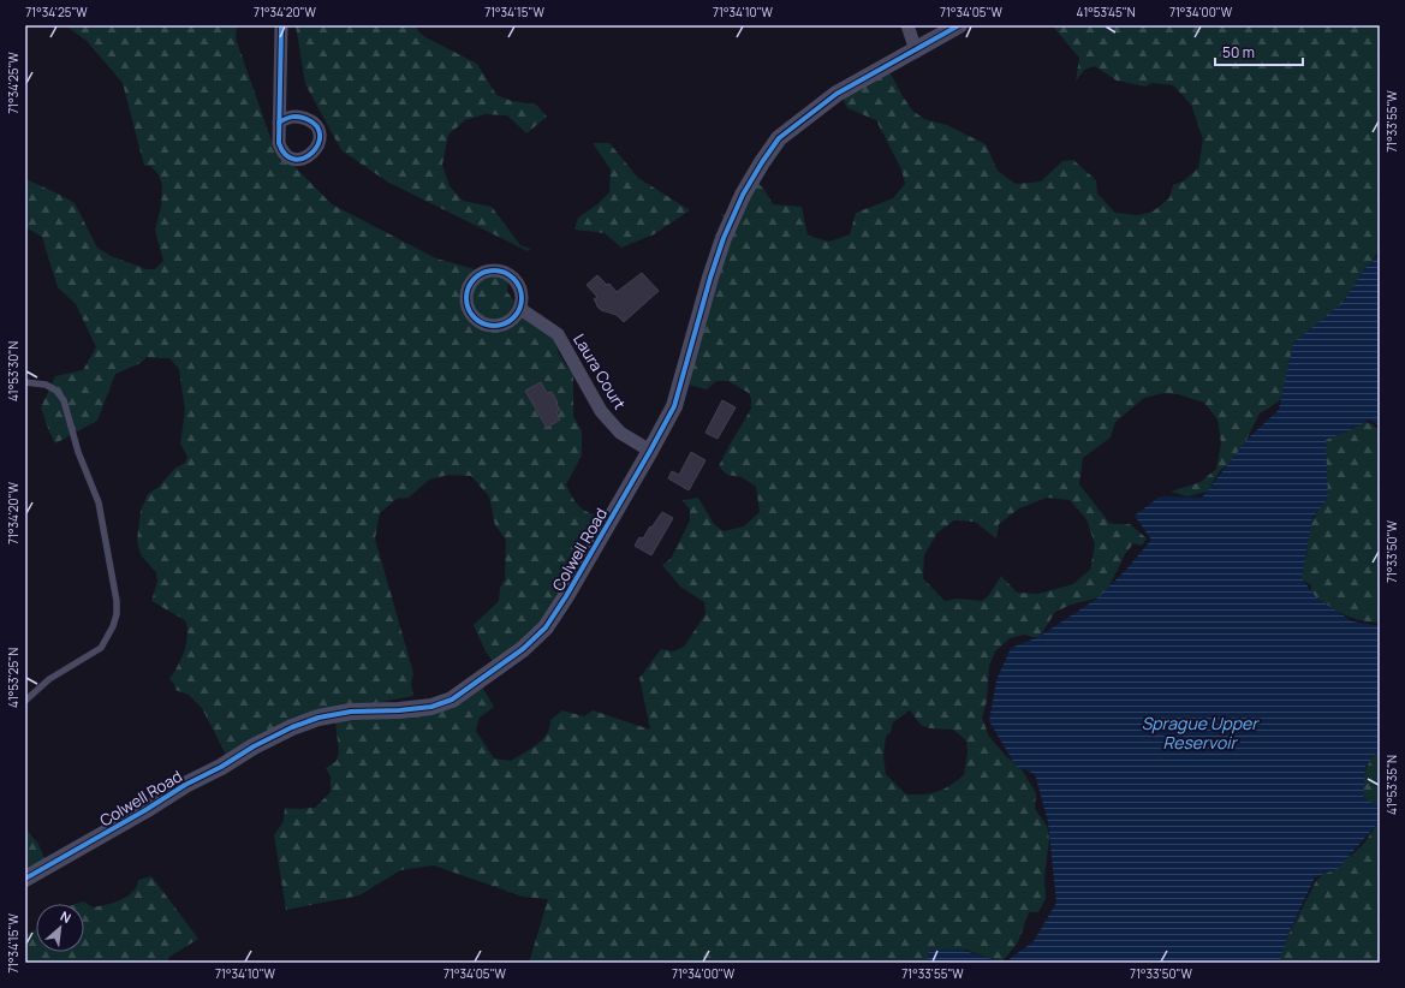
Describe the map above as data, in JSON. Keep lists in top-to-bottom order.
{
  "streets": {
    "street": ["Laura Court", "Colwell Road"]
  },
  "crossings": [
    ["Laura Court", "Colwell Road"]
  ],
  "water": ["Sprague Upper Reservoir"],
  "scale_bar": "50 m",
  "north": "top right",
  "coordinates": [
    "71°34'25\"W",
    "71°34'20\"W",
    "71°34'15\"W",
    "71°34'10\"W",
    "71°34'05\"W",
    "41°53'45\"N",
    "71°34'00\"W",
    "71°33'55\"W",
    "41°53'30\"N",
    "71°33'50\"W",
    "41°53'25\"N",
    "41°53'35\"N"
  ]
}
